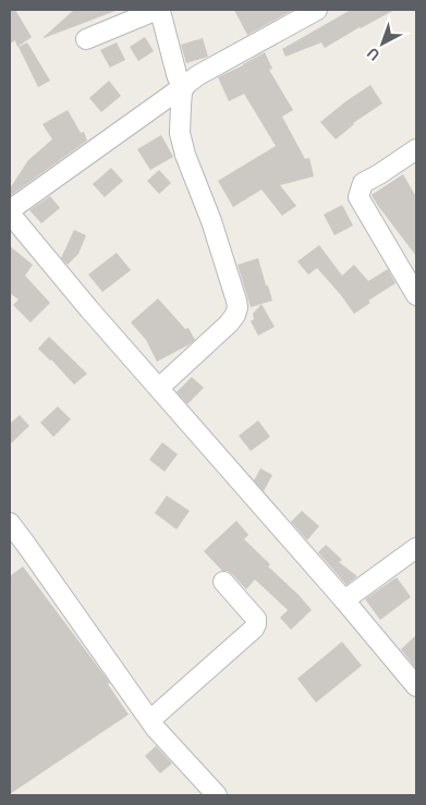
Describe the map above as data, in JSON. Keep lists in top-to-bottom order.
{
  "north": "bottom left"
}
